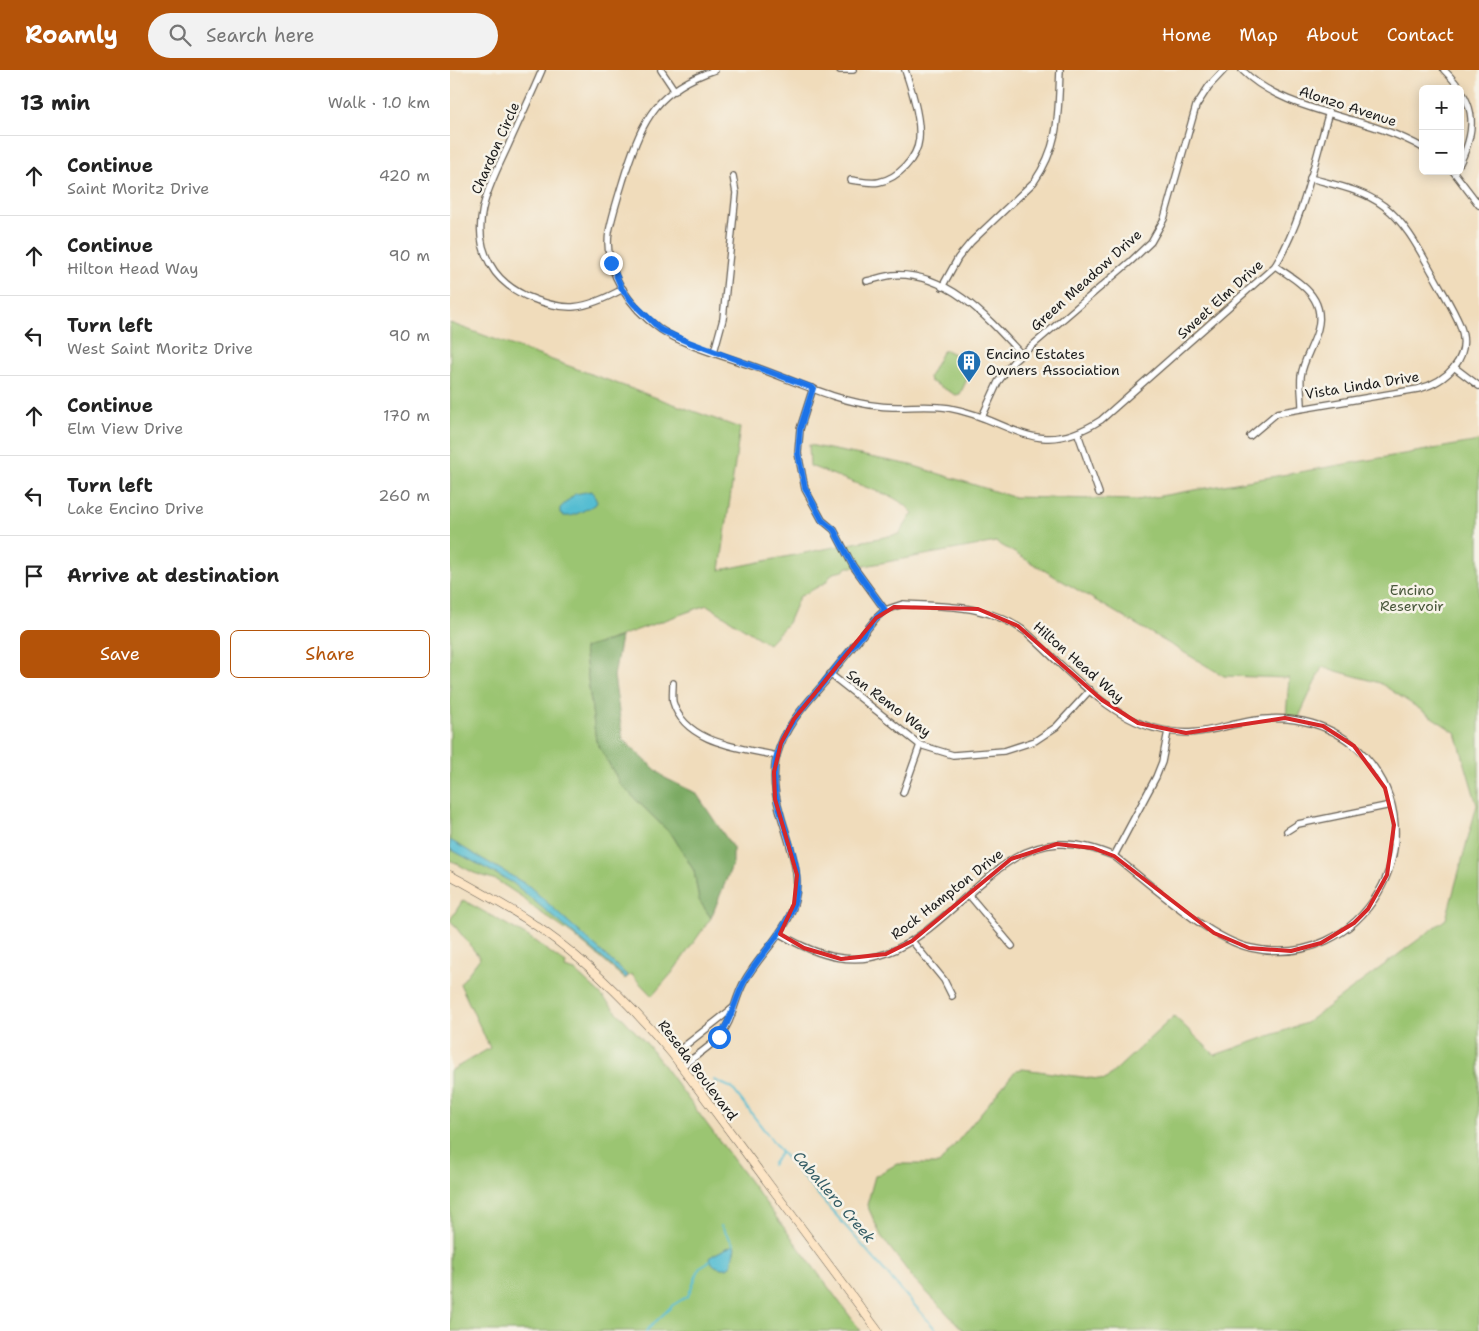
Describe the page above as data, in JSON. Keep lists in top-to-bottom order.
{
  "streets": {
    "main road": ["Reseda Boulevard"],
    "street": [
      "Alonzo Avenue",
      "Chardon Circle",
      "Green Meadow Drive",
      "Sweet Elm Drive",
      "Vista Linda Drive",
      "Hilton Head Way",
      "San Remo Way",
      "Rock Hampton Drive"
    ]
  },
  "crossings": [
    ["Alonzo Avenue", "Sweet Elm Drive"],
    ["Hilton Head Way", "San Remo Way"],
    ["Hilton Head Way", "Rock Hampton Drive"]
  ],
  "water": ["Caballero Creek"],
  "parks": ["Encino Reservoir"],
  "places": {
    "building": ["Encino Estates Owners Association"]
  },
  "page": {
    "header": "Roamly",
    "search": "Search here",
    "nav": [
      "Home",
      "Map",
      "About",
      "Contact"
    ],
    "heading": ["13 min", "Walk · 1.0 km"],
    "map_buttons": ["+", "−"],
    "list": [
      ["Continue", "Saint Moritz Drive", "420 m"],
      ["Continue", "Hilton Head Way", "90 m"],
      ["Turn left", "West Saint Moritz Drive", "90 m"],
      ["Continue", "Elm View Drive", "170 m"],
      ["Turn left", "Lake Encino Drive", "260 m"],
      "Arrive at destination"
    ],
    "buttons": ["Save", "Share"]
  }
}
